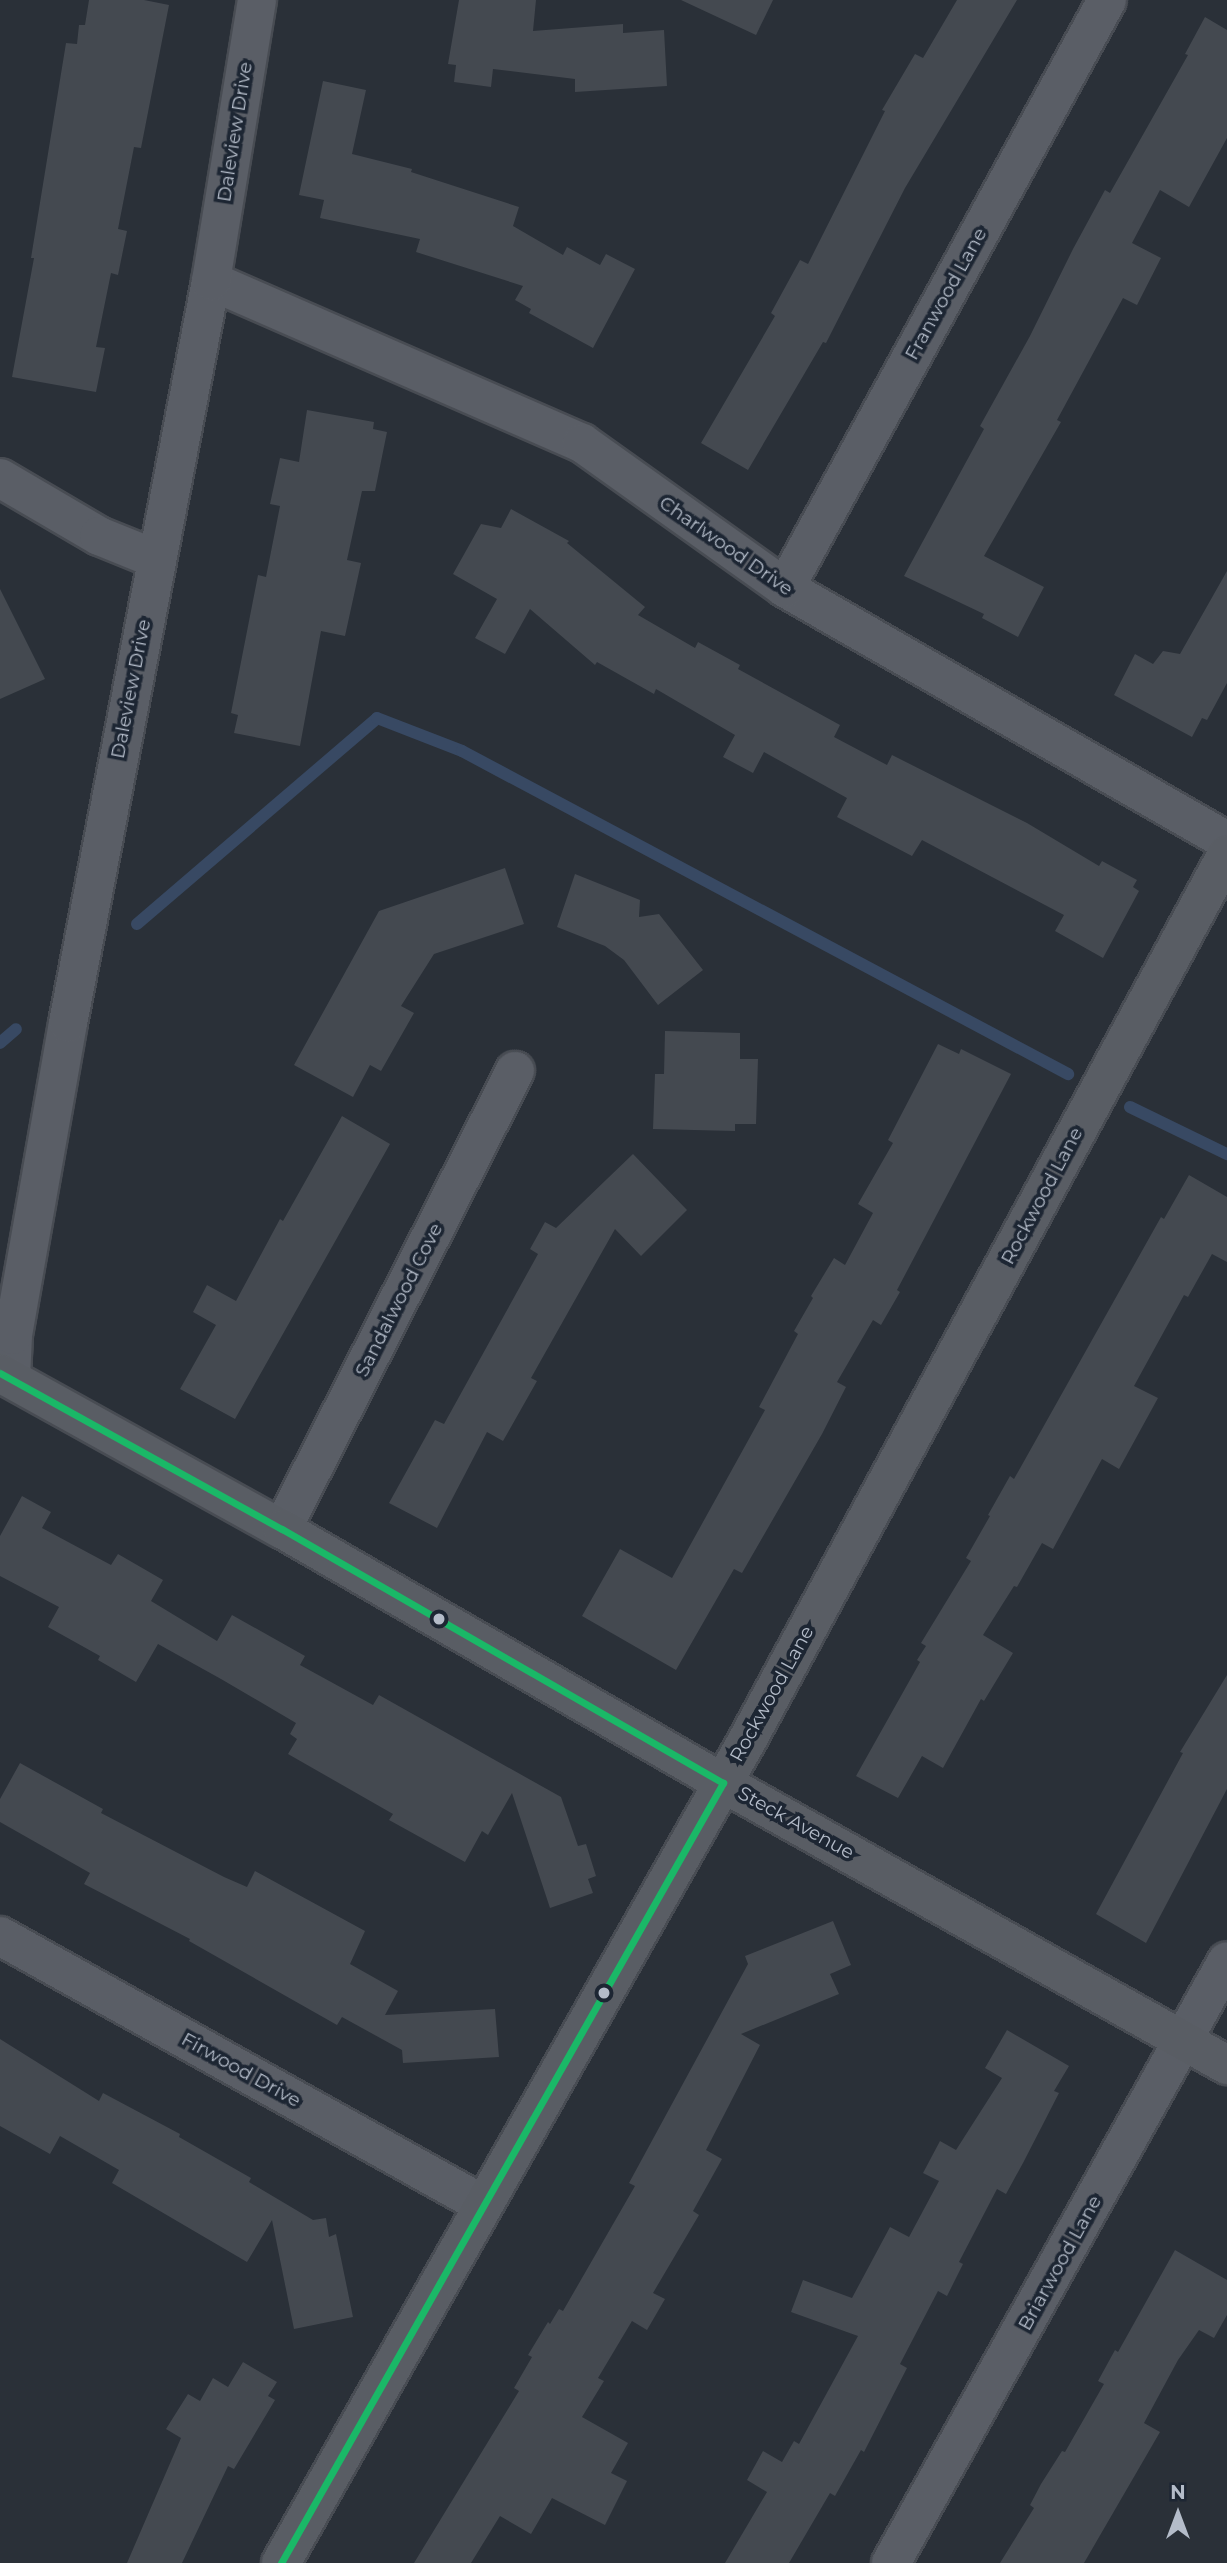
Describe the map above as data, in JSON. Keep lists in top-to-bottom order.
{
  "streets": {
    "street": [
      "Daleview Drive",
      "Franwood Lane",
      "Charlwood Drive",
      "Rockwood Lane",
      "Sandalwood Cove",
      "Steck Avenue",
      "Firwood Drive",
      "Briarwood Lane"
    ]
  },
  "crossings": [
    ["Daleview Drive", "Charlwood Drive"],
    ["Daleview Drive", "Steck Avenue"],
    ["Franwood Lane", "Charlwood Drive"],
    ["Rockwood Lane", "Steck Avenue"],
    ["Rockwood Lane", "Firwood Drive"],
    ["Sandalwood Cove", "Steck Avenue"],
    ["Steck Avenue", "Briarwood Lane"]
  ],
  "north": "top"
}
